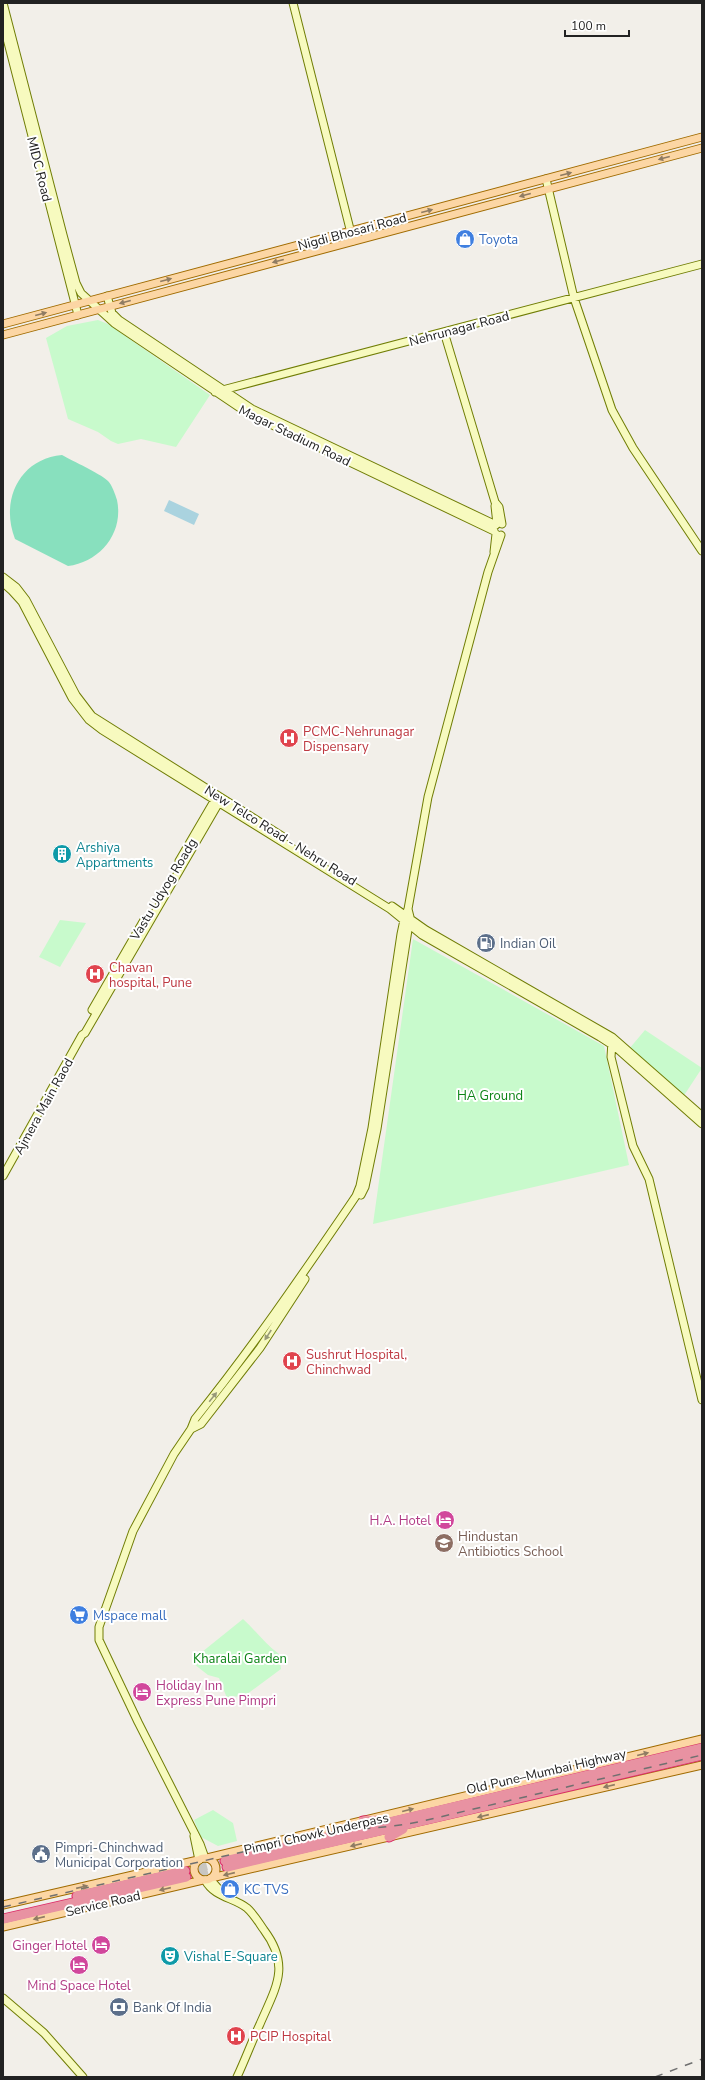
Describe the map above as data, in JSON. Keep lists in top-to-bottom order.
{
  "streets": {
    "highway": ["Old Pune–Mumbai Highway", "Pimpri Chowk Underpass"],
    "main road": ["Nigdi Bhosari Road", "Service Road"],
    "street": [
      "MIDC Road",
      "Nehrunagar Road",
      "Magar Stadium Road",
      "New Telco Road - Nehru Road",
      "Vastu Udyog Roadg",
      "Ajmera Main Raod"
    ]
  },
  "crossings": [
    ["MIDC Road", "Nigdi Bhosari Road"],
    ["MIDC Road", "Magar Stadium Road"],
    ["Nigdi Bhosari Road", "Magar Stadium Road"],
    ["Nehrunagar Road", "Magar Stadium Road"],
    ["New Telco Road - Nehru Road", "Vastu Udyog Roadg"],
    ["Vastu Udyog Roadg", "Ajmera Main Raod"],
    ["Old Pune–Mumbai Highway", "Pimpri Chowk Underpass"]
  ],
  "parks": ["HA Ground", "Kharalai Garden"],
  "places": {
    "shop": ["Toyota", "KC TVS"],
    "hospital": [
      "PCMC-Nehrunagar Dispensary",
      "Chavan hospital, Pune",
      "Sushrut Hospital, Chinchwad",
      "PCIP Hospital"
    ],
    "building": ["Arshiya Appartments"],
    "fuel station": ["Indian Oil"],
    "hotel": [
      "H.A. Hotel",
      "Holiday Inn Express Pune Pimpri",
      "Ginger Hotel",
      "Mind Space Hotel"
    ],
    "school or university": ["Hindustan Antibiotics School"],
    "supermarket": ["Mspace mall"],
    "public building": ["Pimpri-Chinchwad Municipal Corporation"],
    "theatre": ["Vishal E-Square"],
    "bank": ["Bank Of India"]
  },
  "scale_bar": "100 m"
}
